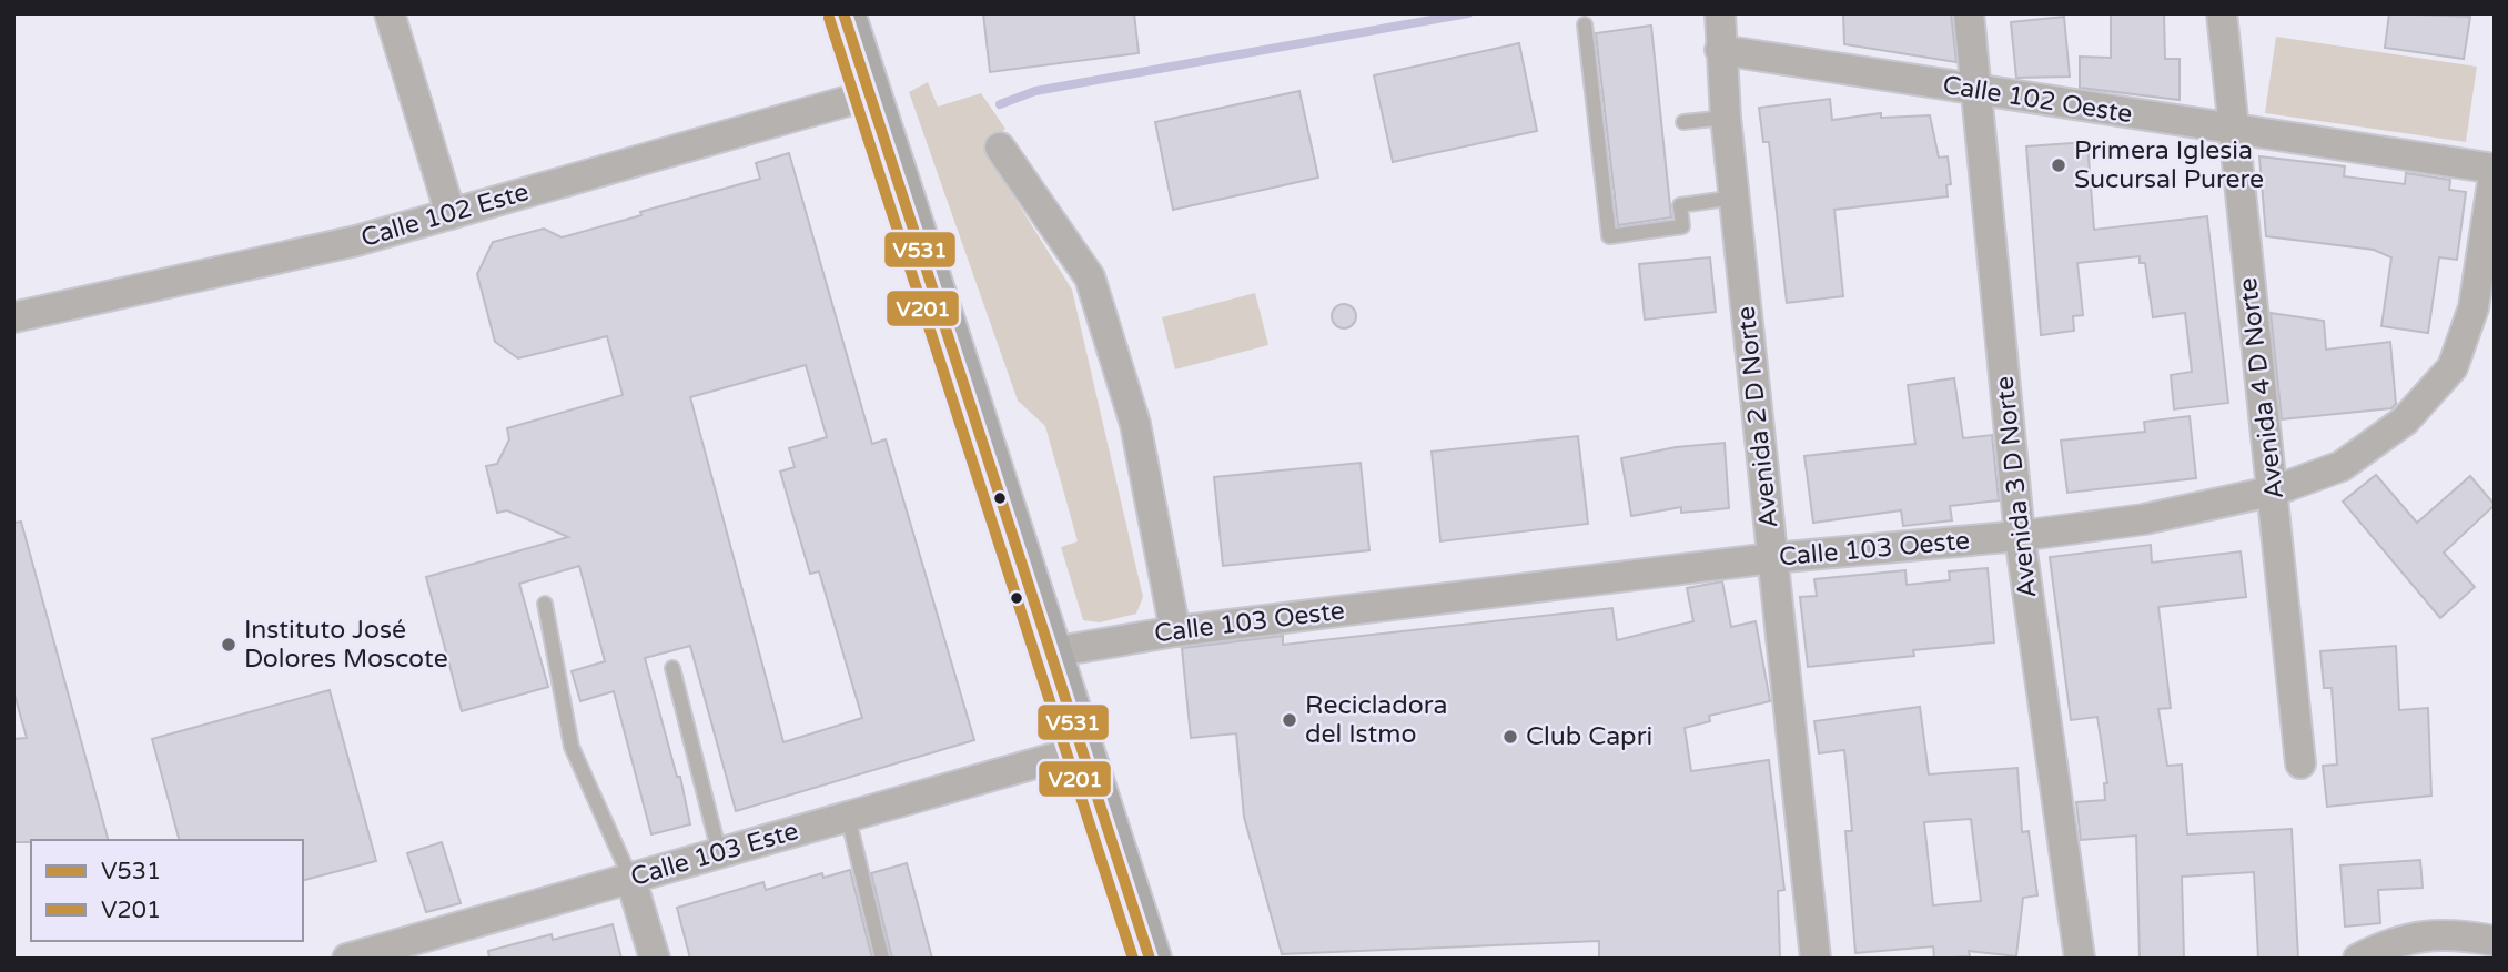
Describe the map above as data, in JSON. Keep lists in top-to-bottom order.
{
  "streets": {
    "street": [
      "Calle 102 Oeste",
      "Calle 102 Este",
      "Avenida 4 D Norte",
      "Avenida 2 D Norte",
      "Avenida 3 D Norte",
      "Calle 103 Oeste",
      "Calle 103 Este"
    ]
  },
  "crossings": [
    ["Calle 102 Oeste", "Avenida 4 D Norte"],
    ["Calle 102 Oeste", "Avenida 2 D Norte"],
    ["Calle 102 Oeste", "Avenida 3 D Norte"],
    ["Calle 102 Oeste", "Calle 103 Oeste"],
    ["Avenida 4 D Norte", "Calle 103 Oeste"],
    ["Avenida 2 D Norte", "Calle 103 Oeste"],
    ["Avenida 3 D Norte", "Calle 103 Oeste"]
  ],
  "places": [
    "Primera Iglesia Sucursal Purere",
    "Instituto José Dolores Moscote",
    "Recicladora del Istmo",
    "Club Capri"
  ],
  "lines": ["transit line V531", "transit line V201"],
  "legend": ["V531", "V201"]
}
